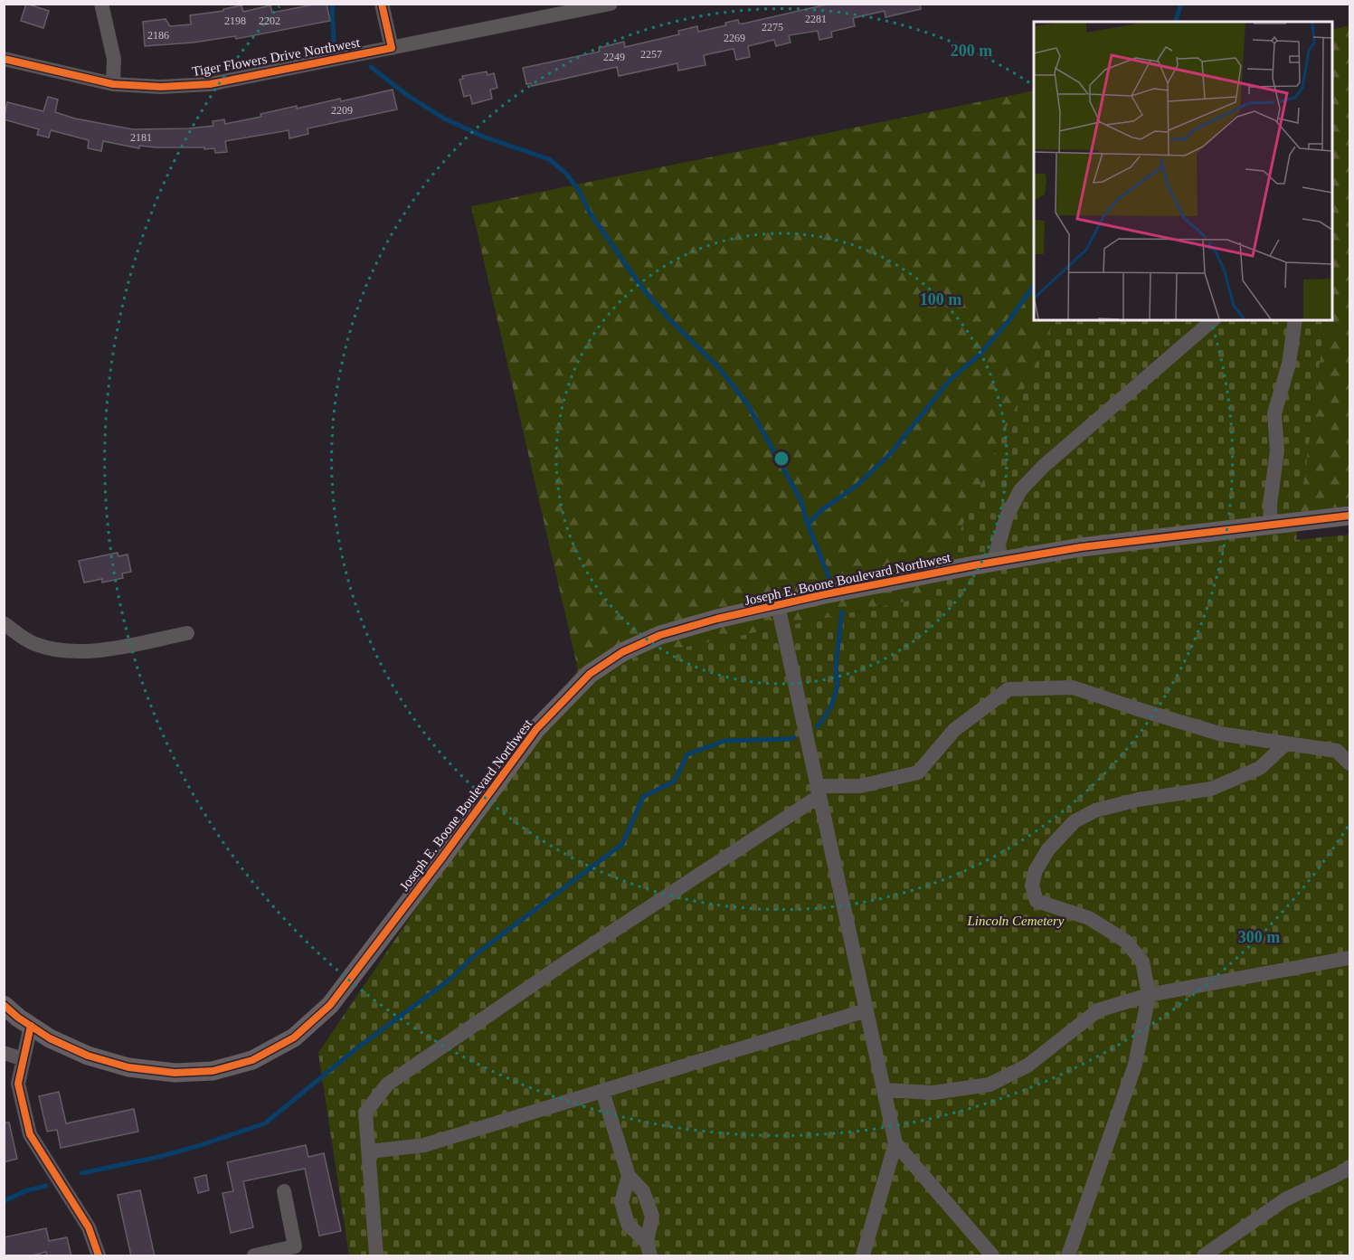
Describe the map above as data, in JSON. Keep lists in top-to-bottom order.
{
  "streets": {
    "main road": ["Joseph E. Boone Boulevard Northwest"],
    "street": ["Tiger Flowers Drive Northwest"]
  },
  "parks": ["Lincoln Cemetery"],
  "house_numbers": [
    "2281",
    "2198",
    "2202",
    "2275",
    "2186",
    "2269",
    "2257",
    "2249",
    "2209",
    "2181"
  ],
  "rings": ["200 m", "100 m", "300 m"]
}
